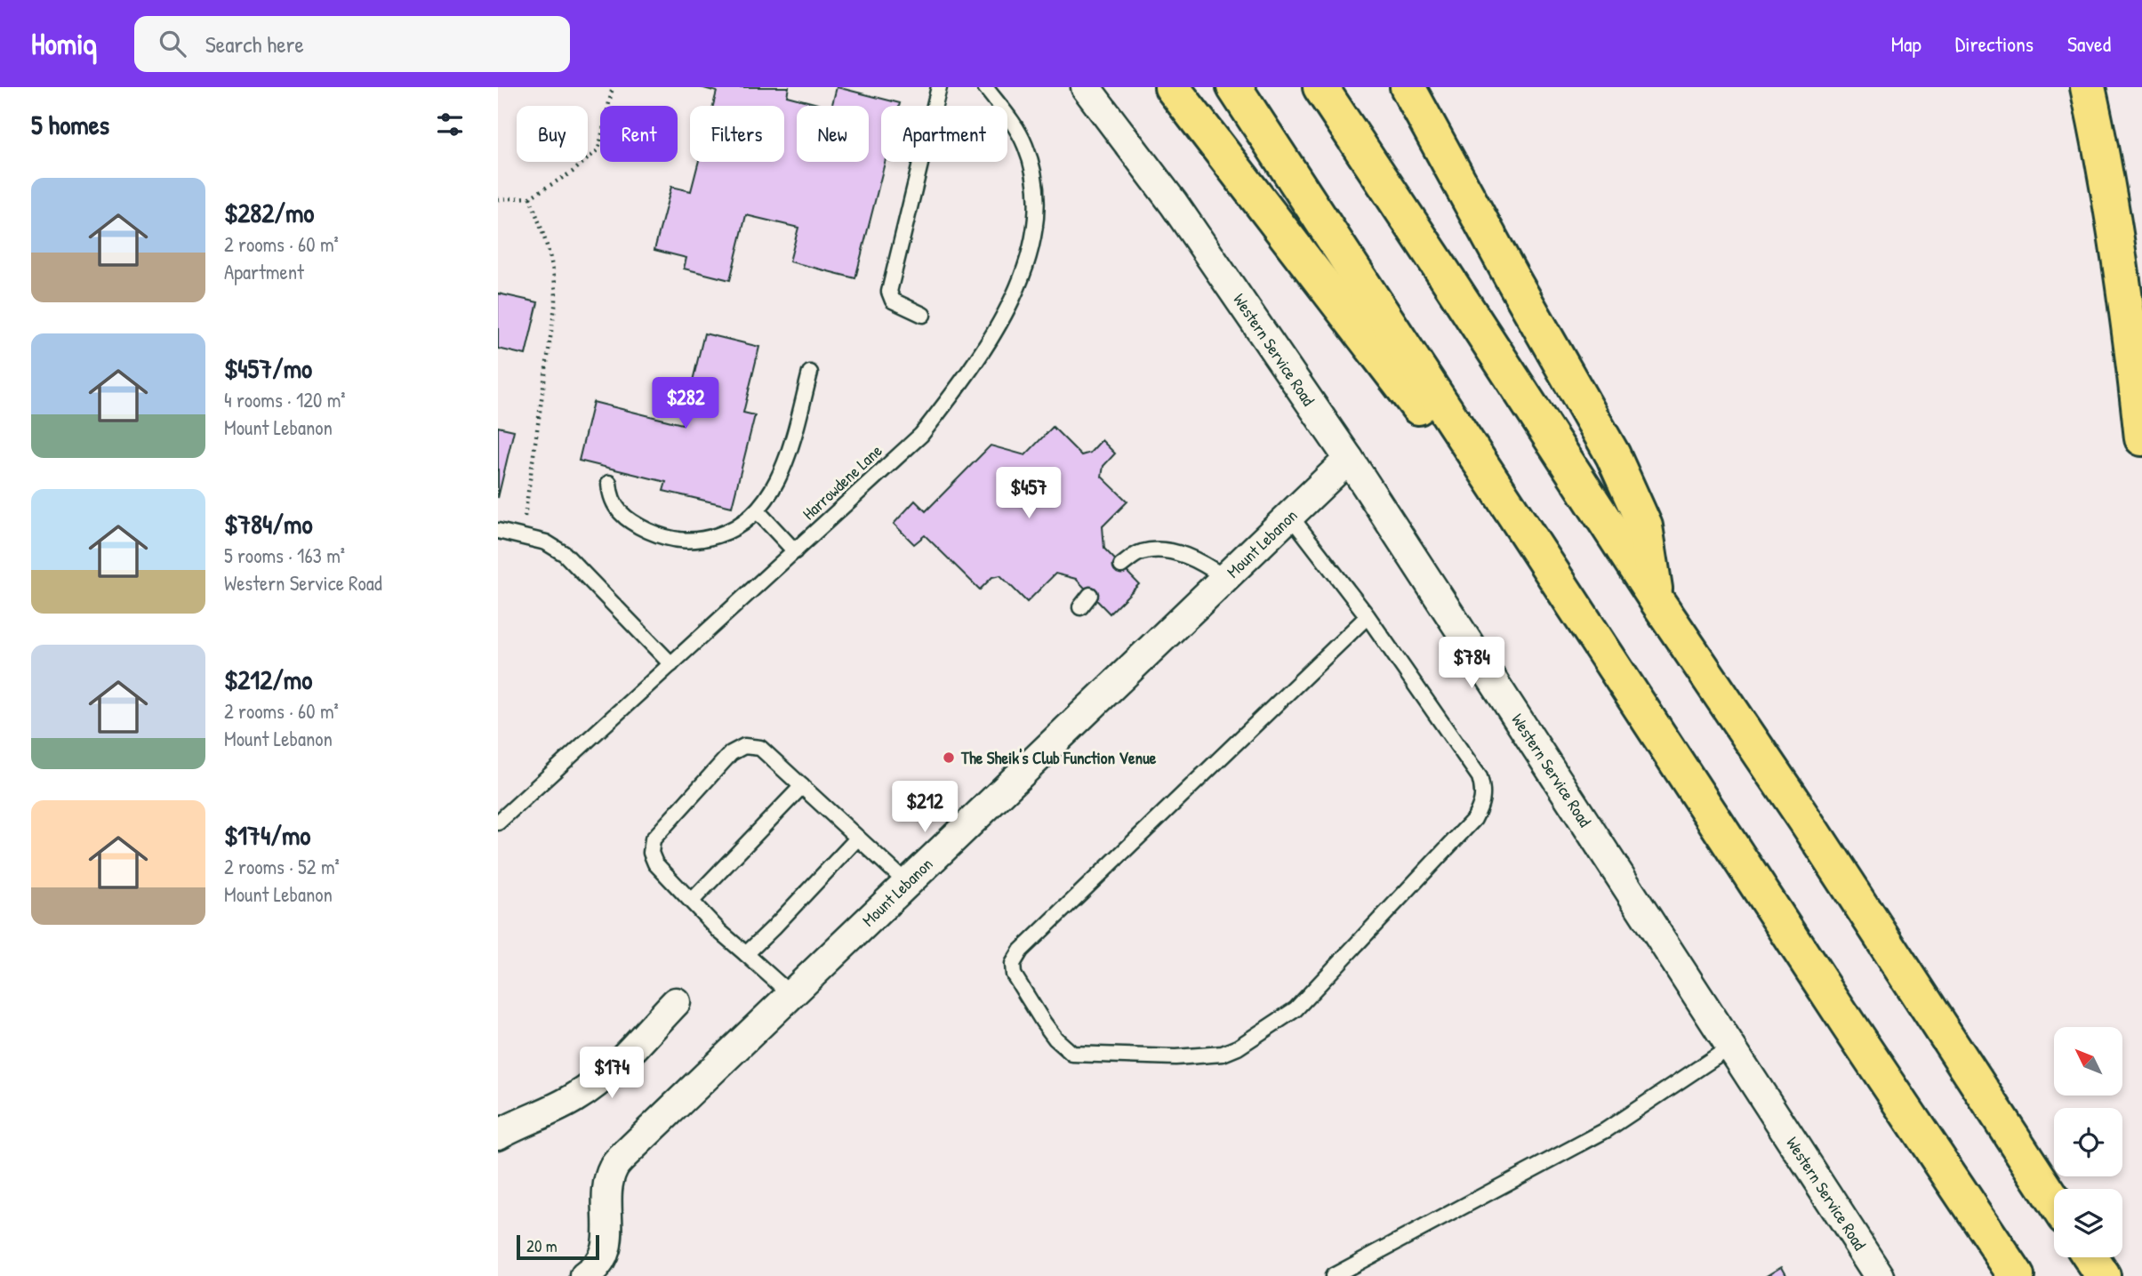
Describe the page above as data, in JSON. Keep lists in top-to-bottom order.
{
  "streets": {
    "street": ["Western Service Road", "Mount Lebanon"],
    "lane": ["Harrowdene Lane"]
  },
  "crossings": [
    ["Western Service Road", "Mount Lebanon"]
  ],
  "places": ["The Sheik's Club Function Venue"],
  "scale_bar": "20 m",
  "north": "top left",
  "page": {
    "header": "Homiq",
    "search": "Search here",
    "nav": ["Map", "Directions", "Saved"],
    "heading": "5 homes",
    "chip": [
      "Buy",
      "Rent",
      "Filters",
      "New",
      "Apartment"
    ],
    "list": [
      {
        "name": "$282/mo",
        "note": "2 rooms · 60 m² · Apartment"
      },
      {
        "name": "$457/mo",
        "note": "4 rooms · 120 m² · Mount Lebanon"
      },
      {
        "name": "$784/mo",
        "note": "5 rooms · 163 m² · Western Service Road"
      },
      {
        "name": "$212/mo",
        "note": "2 rooms · 60 m² · Mount Lebanon"
      },
      {
        "name": "$174/mo",
        "note": "2 rooms · 52 m² · Mount Lebanon"
      }
    ],
    "price": [
      "$282",
      "$457",
      "$784",
      "$212",
      "$174"
    ],
    "scale": "20 m"
  }
}
